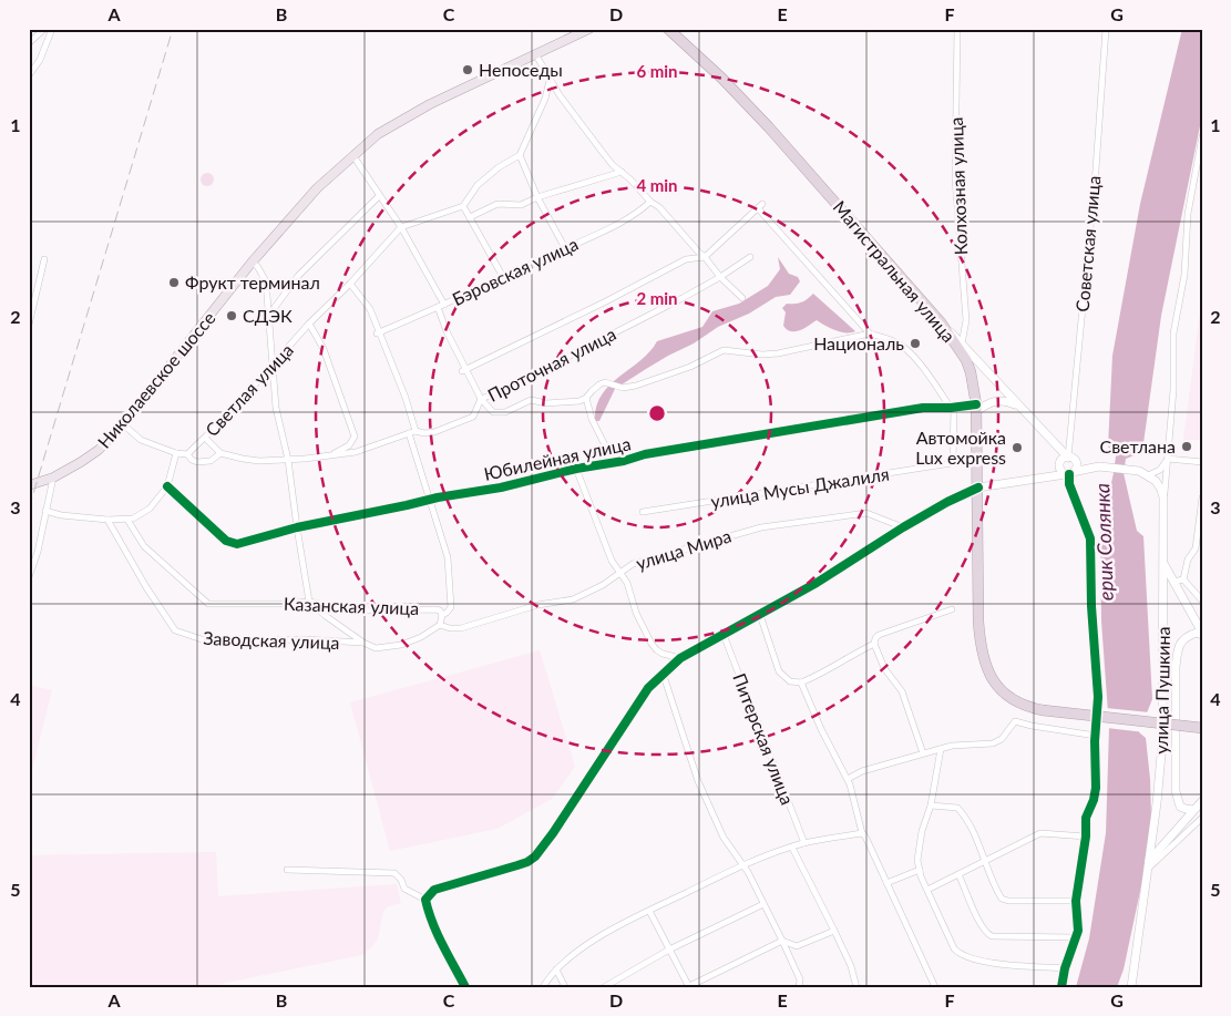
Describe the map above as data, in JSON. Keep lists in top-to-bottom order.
{
  "streets": {
    "highway": ["Магистральная улица"],
    "main road": ["Николаевское шоссе", "улица Пушкина"],
    "street": [
      "Колхозная улица",
      "Советская улица",
      "Бэровская улица",
      "Проточная улица",
      "Светлая улица",
      "Юбилейная улица",
      "улица Мусы Джалиля",
      "улица Мира",
      "Казанская улица",
      "Заводская улица",
      "Питерская улица"
    ]
  },
  "crossings": [
    ["Магистральная улица", "Юбилейная улица"],
    ["Юбилейная улица", "улица Мусы Джалиля"],
    ["улица Мира", "Заводская улица"]
  ],
  "water": ["ерик Солянка"],
  "places": [
    "Непоседы",
    "Фрукт терминал",
    "СДЭК",
    "Националь",
    "Светлана",
    "Автомойка Lux express"
  ],
  "grid": {
    "columns": [
      "A",
      "B",
      "C",
      "D",
      "E",
      "F",
      "G"
    ],
    "rows": [
      "1",
      "2",
      "3",
      "4",
      "5"
    ]
  },
  "rings": ["6 min", "4 min", "2 min"]
}
